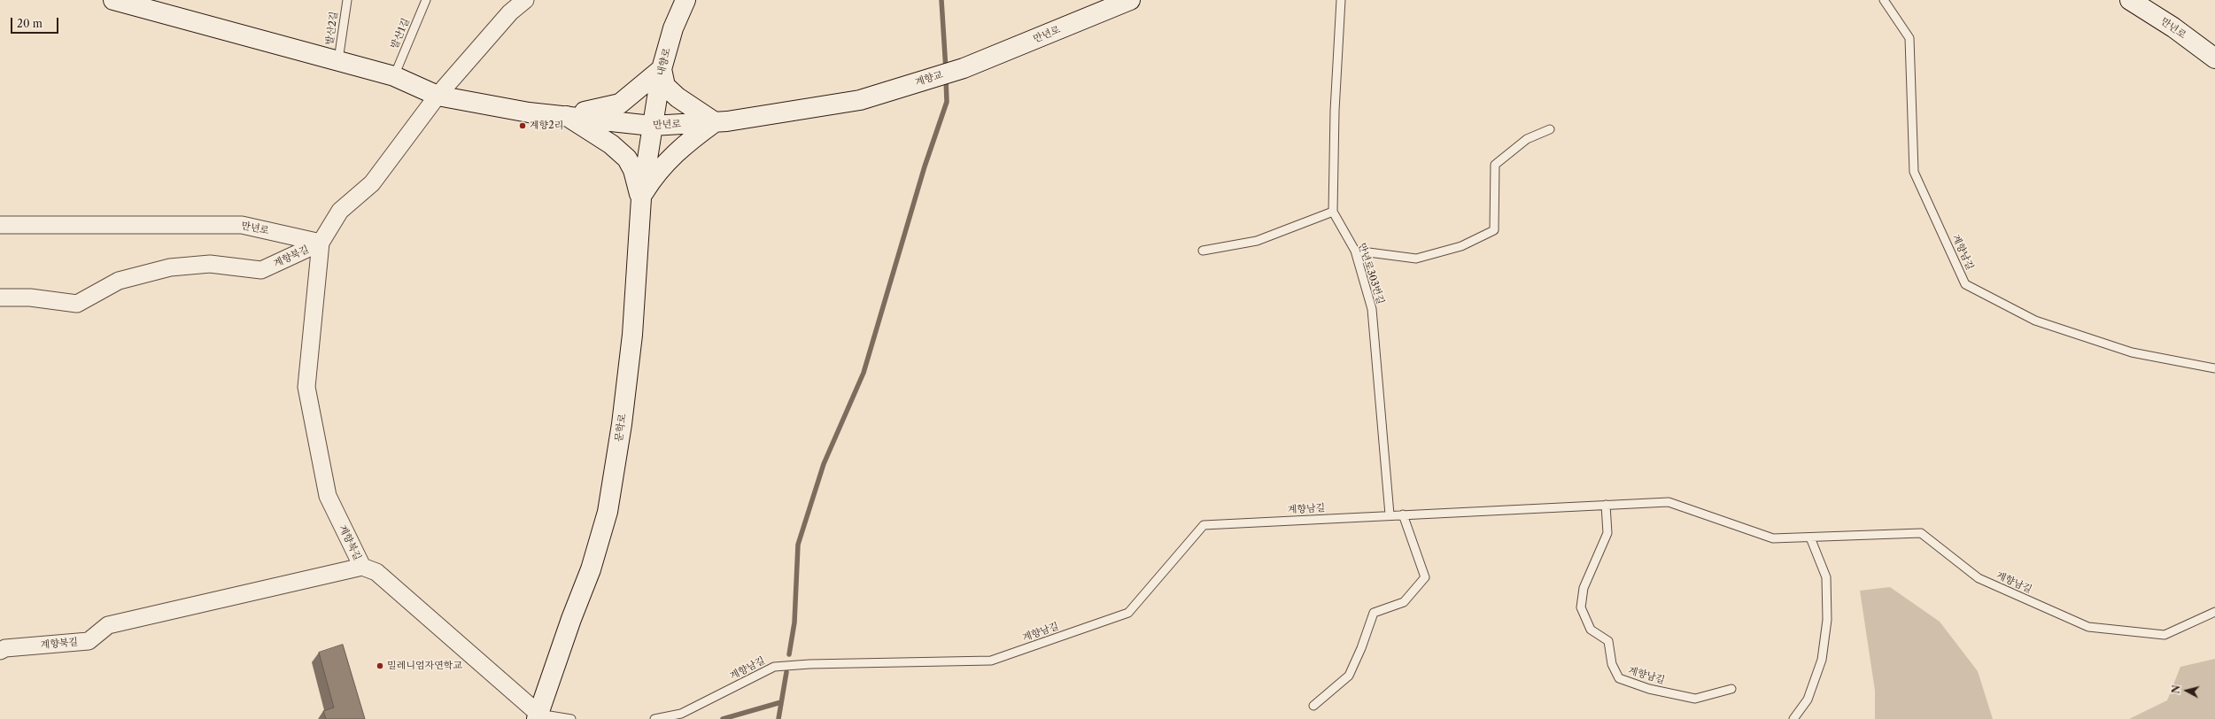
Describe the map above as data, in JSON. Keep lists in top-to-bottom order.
{
  "streets": {
    "main road": [
      "만년로",
      "내향로",
      "계향교",
      "문학로"
    ],
    "street": ["계향북길"],
    "lane": [
      "발산2길",
      "발산1길",
      "계향남길",
      "만년로303번길"
    ]
  },
  "crossings": [
    ["발산2길", "만년로"],
    ["만년로", "발산1길"],
    ["만년로", "내향로"],
    ["만년로", "계향교"],
    ["만년로", "계향북길"],
    ["만년로", "문학로"],
    ["내향로", "문학로"],
    ["계향남길", "만년로303번길"],
    ["계향북길", "문학로"]
  ],
  "places": ["계향2리", "밀레니엄자연학교"],
  "scale_bar": "20 m",
  "north": "left"
}
